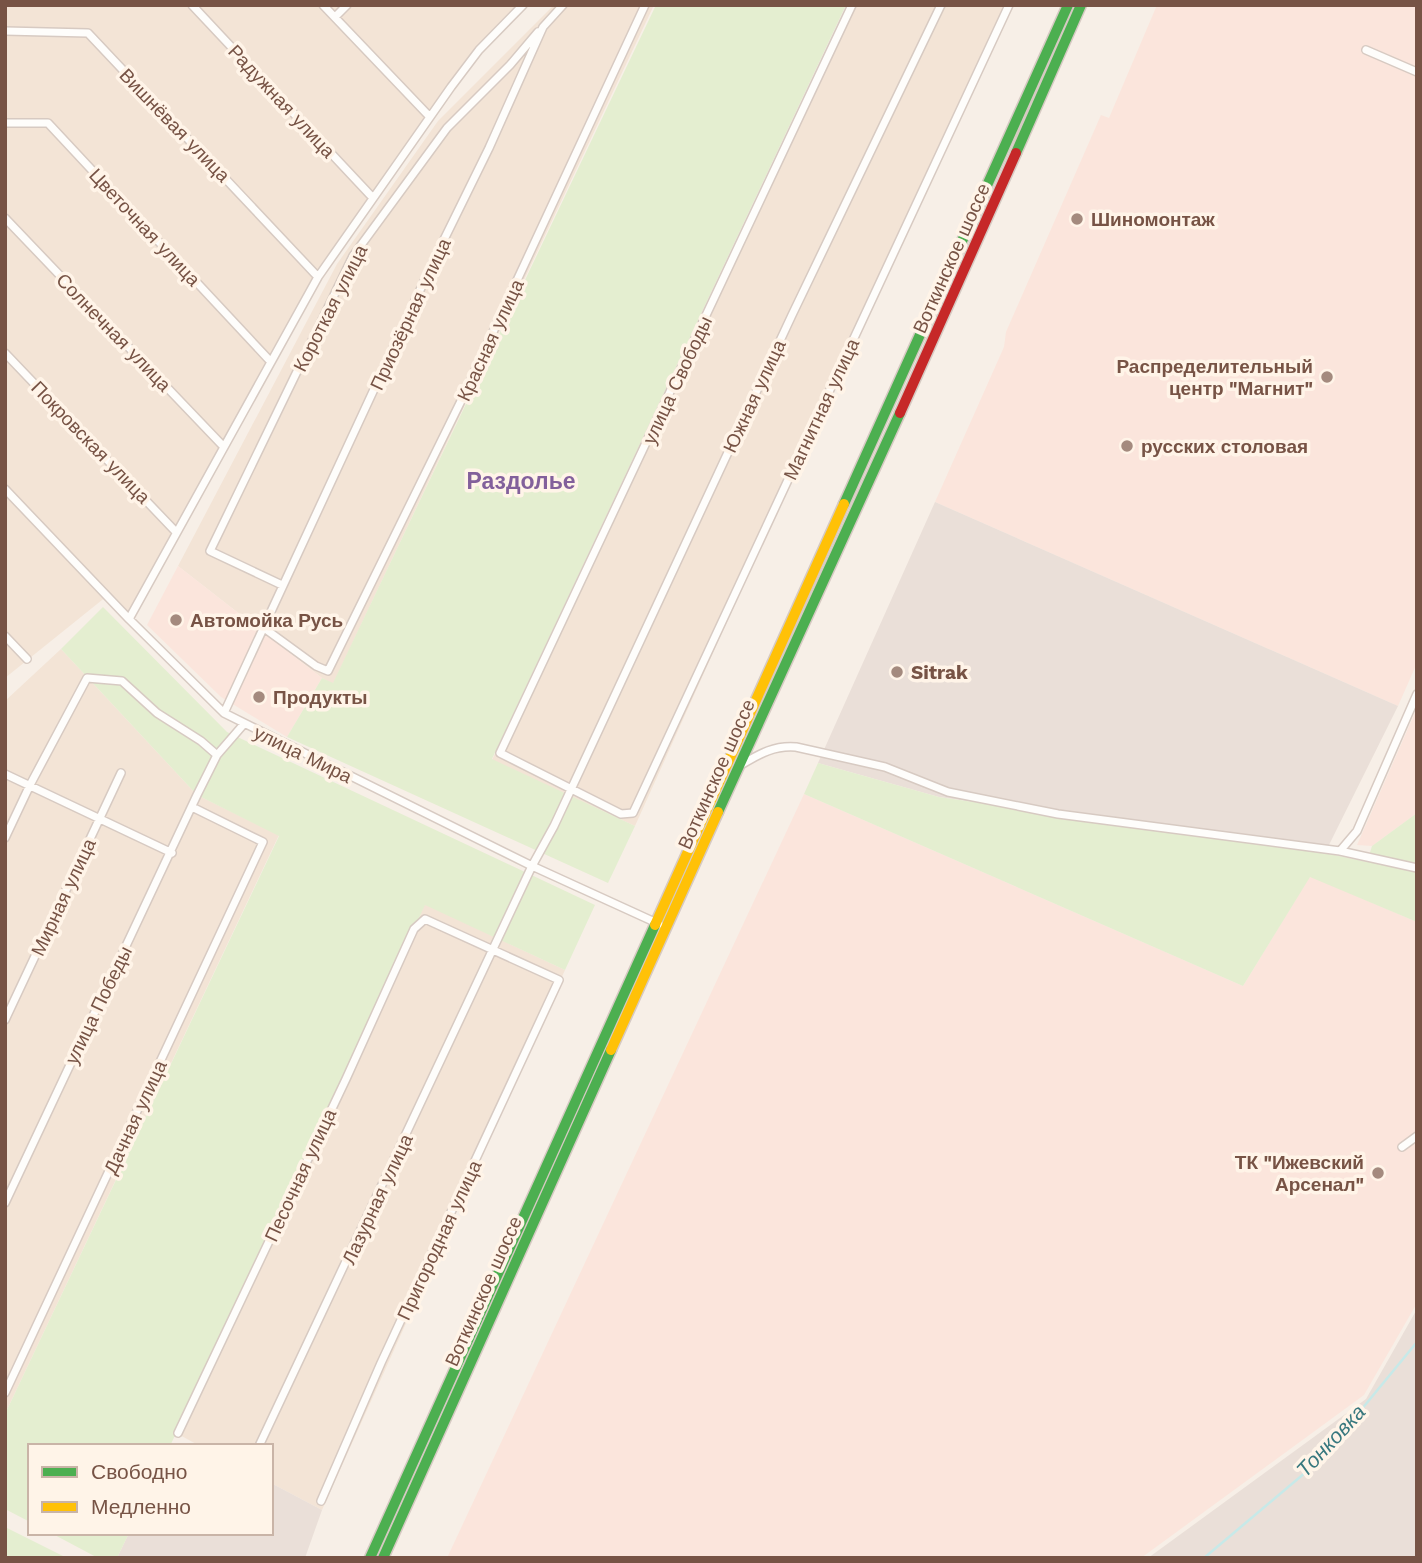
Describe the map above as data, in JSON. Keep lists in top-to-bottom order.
{
  "streets": {
    "main road": ["Воткинское шоссе"],
    "street": [
      "Радужная улица",
      "Вишнёвая улица",
      "Цветочная улица",
      "Короткая улица",
      "Приозёрная улица",
      "Солнечная улица",
      "Красная улица",
      "улица Свободы",
      "Южная улица",
      "Магнитная улица",
      "Покровская улица",
      "улица Мира",
      "Мирная улица",
      "улица Победы",
      "Дачная улица",
      "Песочная улица",
      "Лазурная улица",
      "Пригородная улица"
    ]
  },
  "crossings": [
    ["Воткинское шоссе", "улица Мира"],
    ["Короткая улица", "Приозёрная улица"],
    ["Приозёрная улица", "Красная улица"],
    ["Приозёрная улица", "улица Мира"],
    ["улица Свободы", "Южная улица"],
    ["улица Свободы", "Магнитная улица"],
    ["Южная улица", "Магнитная улица"],
    ["Южная улица", "улица Мира"],
    ["Южная улица", "Лазурная улица"],
    ["улица Мира", "улица Победы"],
    ["улица Мира", "Лазурная улица"],
    ["улица Победы", "Дачная улица"],
    ["Песочная улица", "Лазурная улица"],
    ["Песочная улица", "Пригородная улица"],
    ["Лазурная улица", "Пригородная улица"]
  ],
  "districts": ["Раздолье"],
  "water": ["Тонковка"],
  "places": [
    "Шиномонтаж",
    "Распределительный центр \"Магнит\"",
    "русских столовая",
    "Автомойка Русь",
    "Sitrak",
    "Продукты",
    "ТК \"Ижевский Арсенал\""
  ],
  "legend": ["Свободно", "Медленно"]
}
